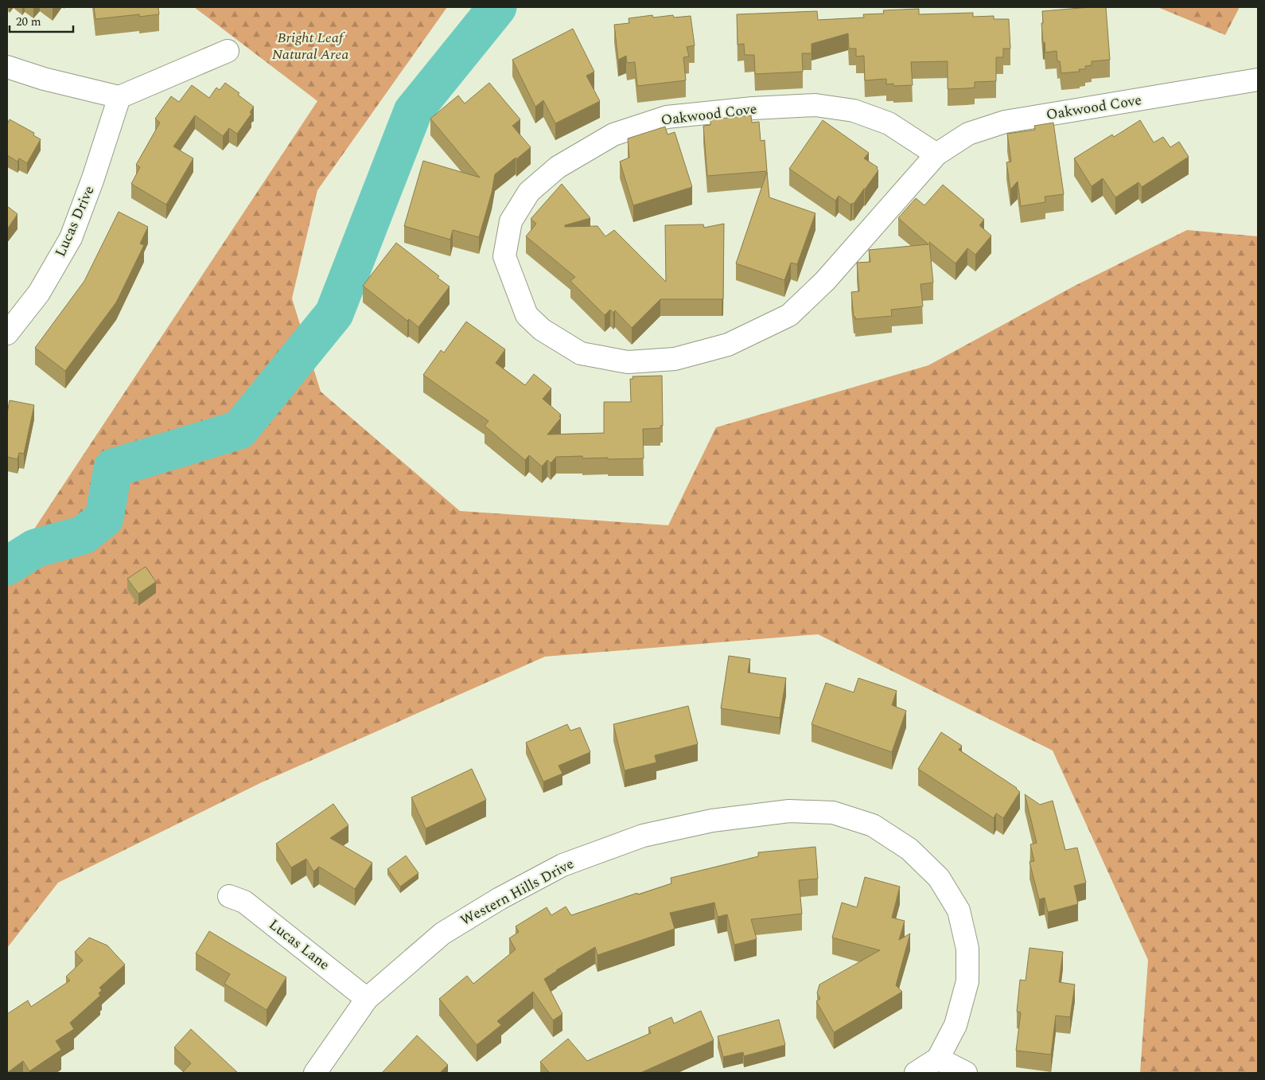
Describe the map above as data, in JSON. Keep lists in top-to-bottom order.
{
  "streets": {
    "street": [
      "Oakwood Cove",
      "Lucas Drive",
      "Western Hills Drive",
      "Lucas Lane"
    ]
  },
  "crossings": [
    ["Western Hills Drive", "Lucas Lane"]
  ],
  "parks": ["Bright Leaf Natural Area"],
  "scale_bar": "20 m"
}
